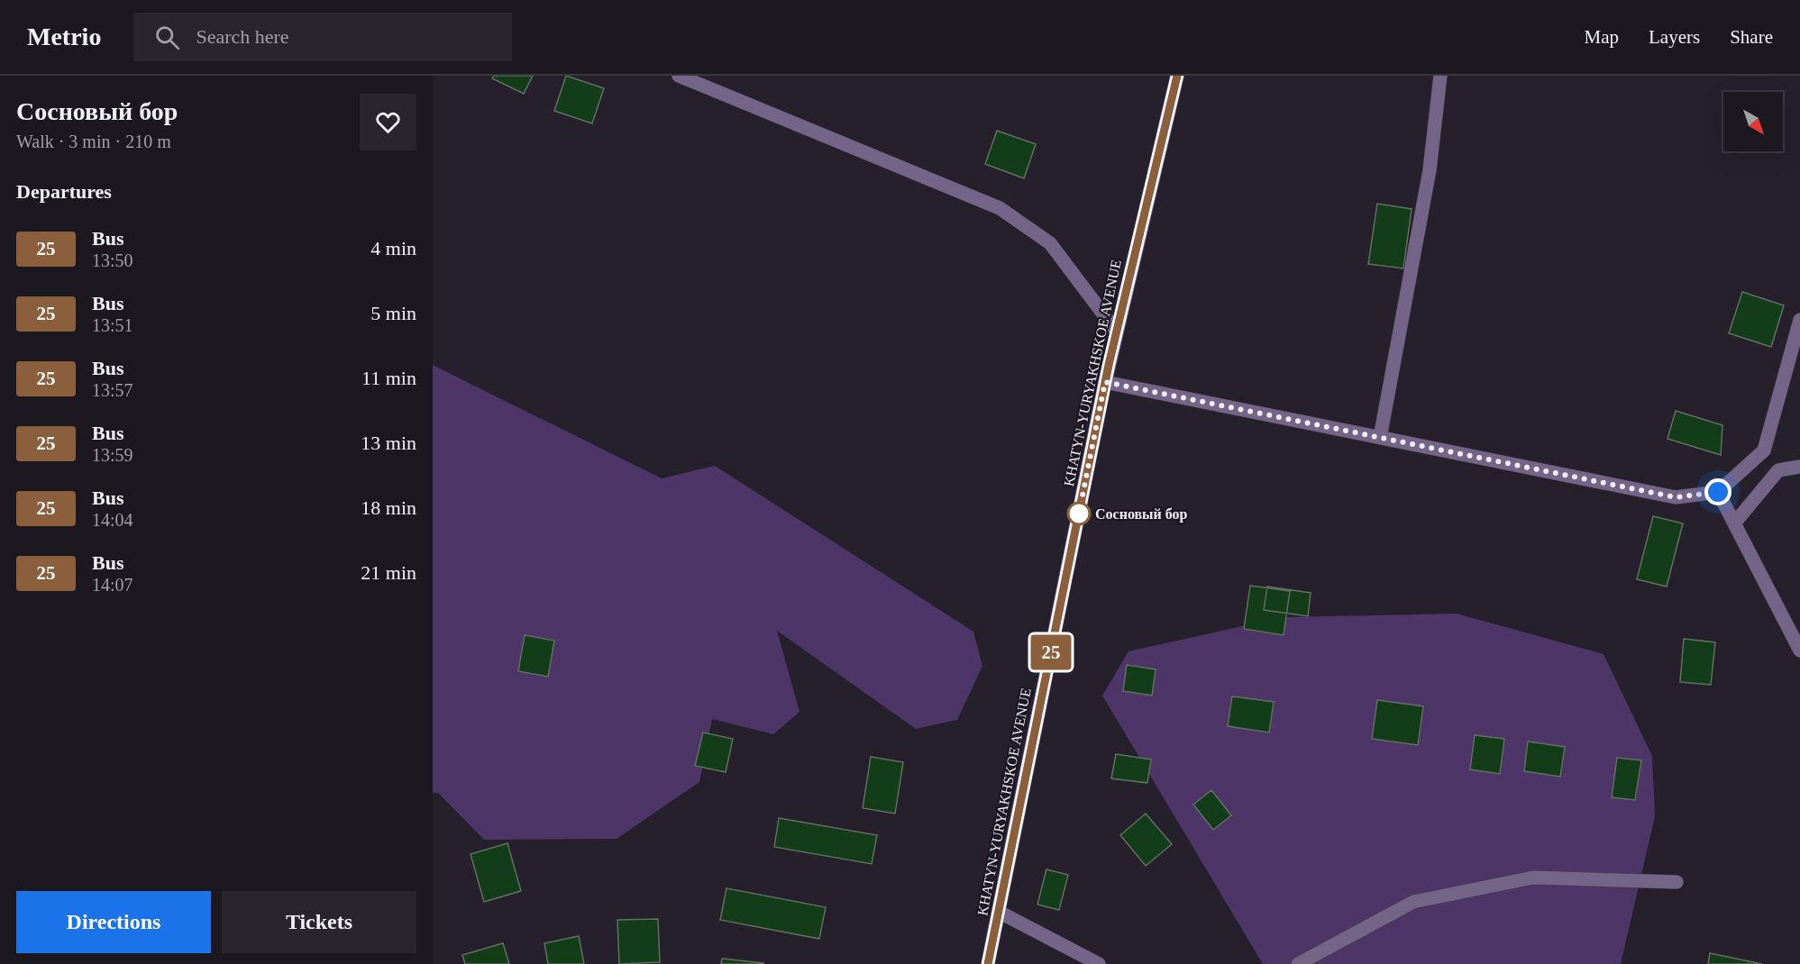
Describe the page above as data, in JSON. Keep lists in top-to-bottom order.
{
  "streets": {
    "main road": ["KHATYN-YURYAKHSKOE AVENUE"]
  },
  "places": ["Сосновый бор"],
  "lines": ["bus line 25"],
  "north": "bottom right",
  "page": {
    "header": "Metrio",
    "search": "Search here",
    "nav": ["Map", "Layers", "Share"],
    "heading": [
      ["Сосновый бор", "Walk · 3 min · 210 m"],
      "Departures"
    ],
    "on_map": "25",
    "list": [
      {
        "mark": "25",
        "name": "Bus",
        "note": "13:50",
        "value": "4 min"
      },
      {
        "mark": "25",
        "name": "Bus",
        "note": "13:51",
        "value": "5 min"
      },
      {
        "mark": "25",
        "name": "Bus",
        "note": "13:57",
        "value": "11 min"
      },
      {
        "mark": "25",
        "name": "Bus",
        "note": "13:59",
        "value": "13 min"
      },
      {
        "mark": "25",
        "name": "Bus",
        "note": "14:04",
        "value": "18 min"
      },
      {
        "mark": "25",
        "name": "Bus",
        "note": "14:07",
        "value": "21 min"
      }
    ],
    "buttons": ["Directions", "Tickets"]
  }
}
